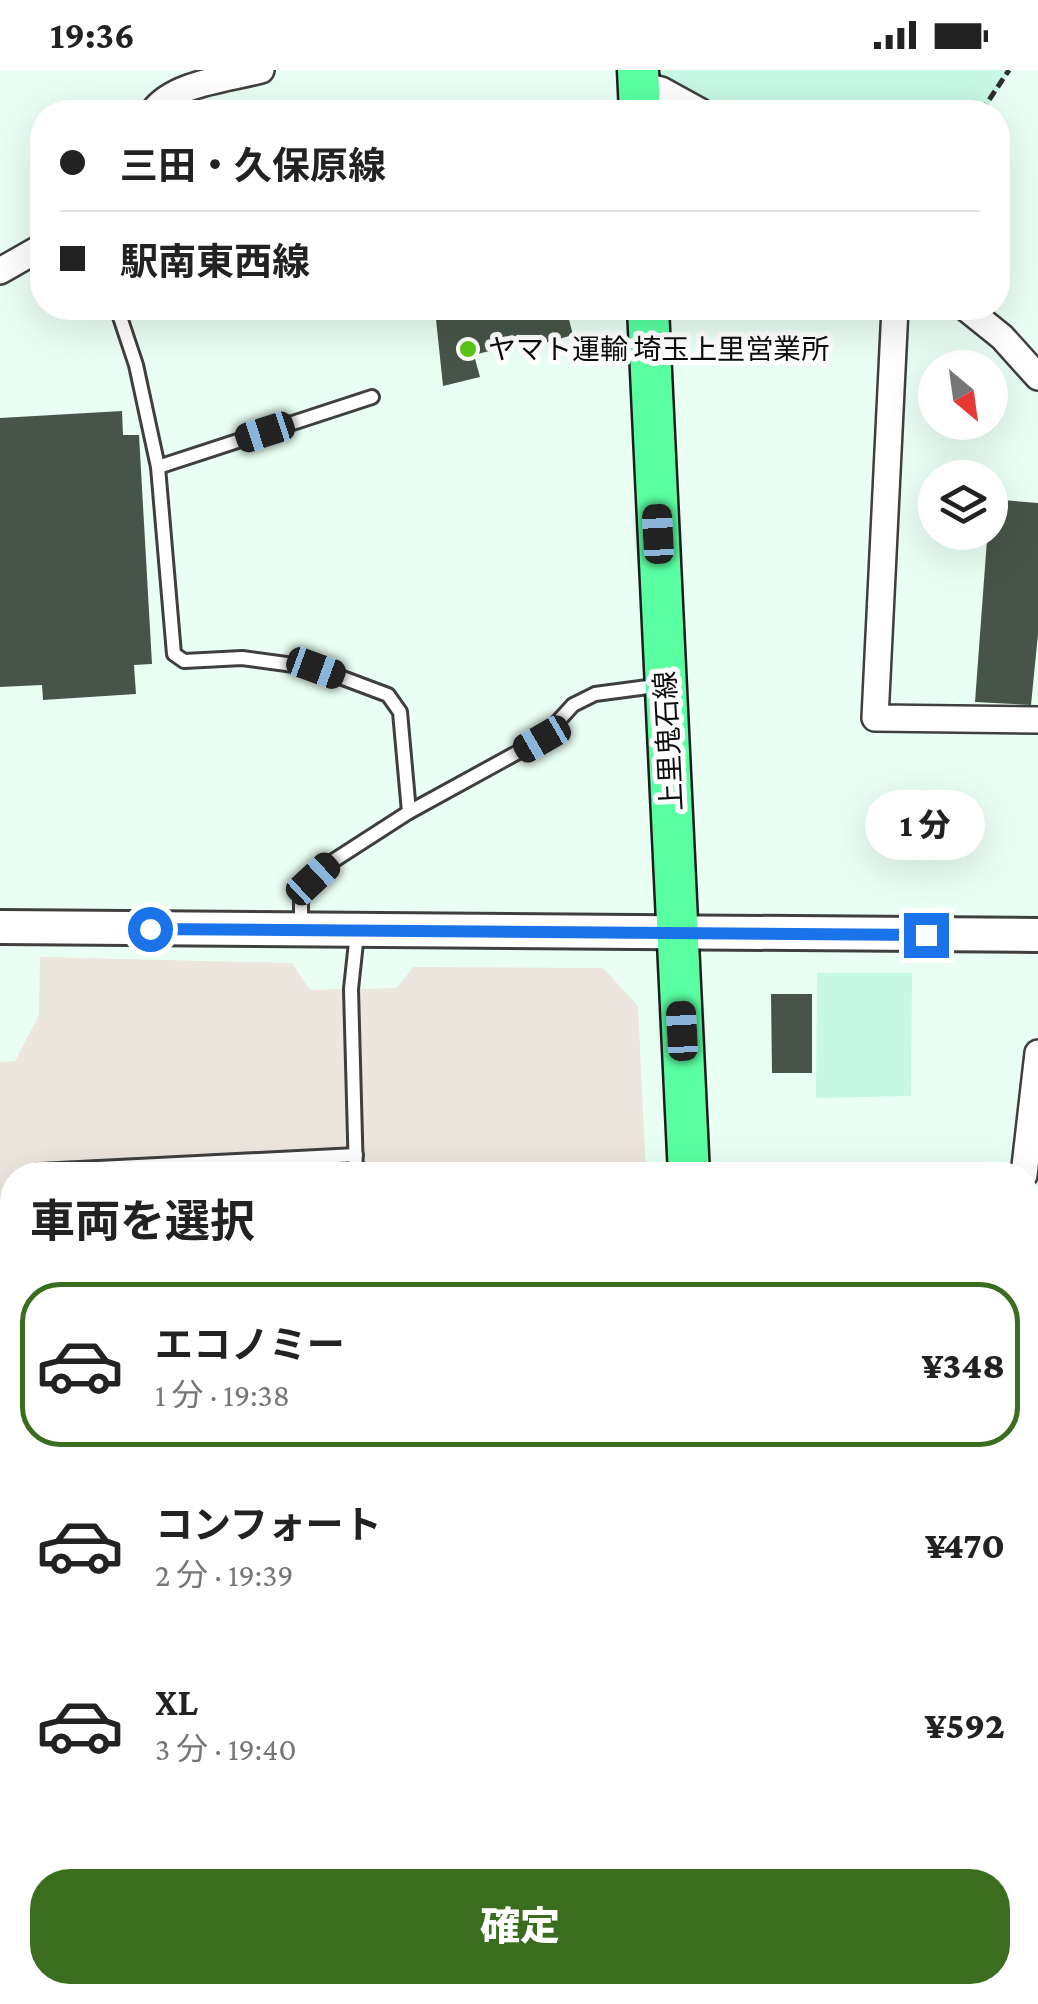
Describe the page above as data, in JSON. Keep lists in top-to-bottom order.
{
  "streets": {
    "main road": ["上里鬼石線"]
  },
  "places": ["ヤマト運輸 埼玉上里営業所"],
  "north": "bottom right",
  "page": {
    "status": "19:36",
    "banner": ["三田・久保原線", "駅南東西線"],
    "bubble": "1 分",
    "heading": "車両を選択",
    "list": [
      {
        "name": "エコノミー",
        "note": "1 分 · 19:38",
        "value": "¥348"
      },
      {
        "name": "コンフォート",
        "note": "2 分 · 19:39",
        "value": "¥470"
      },
      {
        "name": "XL",
        "note": "3 分 · 19:40",
        "value": "¥592"
      }
    ],
    "buttons": "確定"
  }
}
